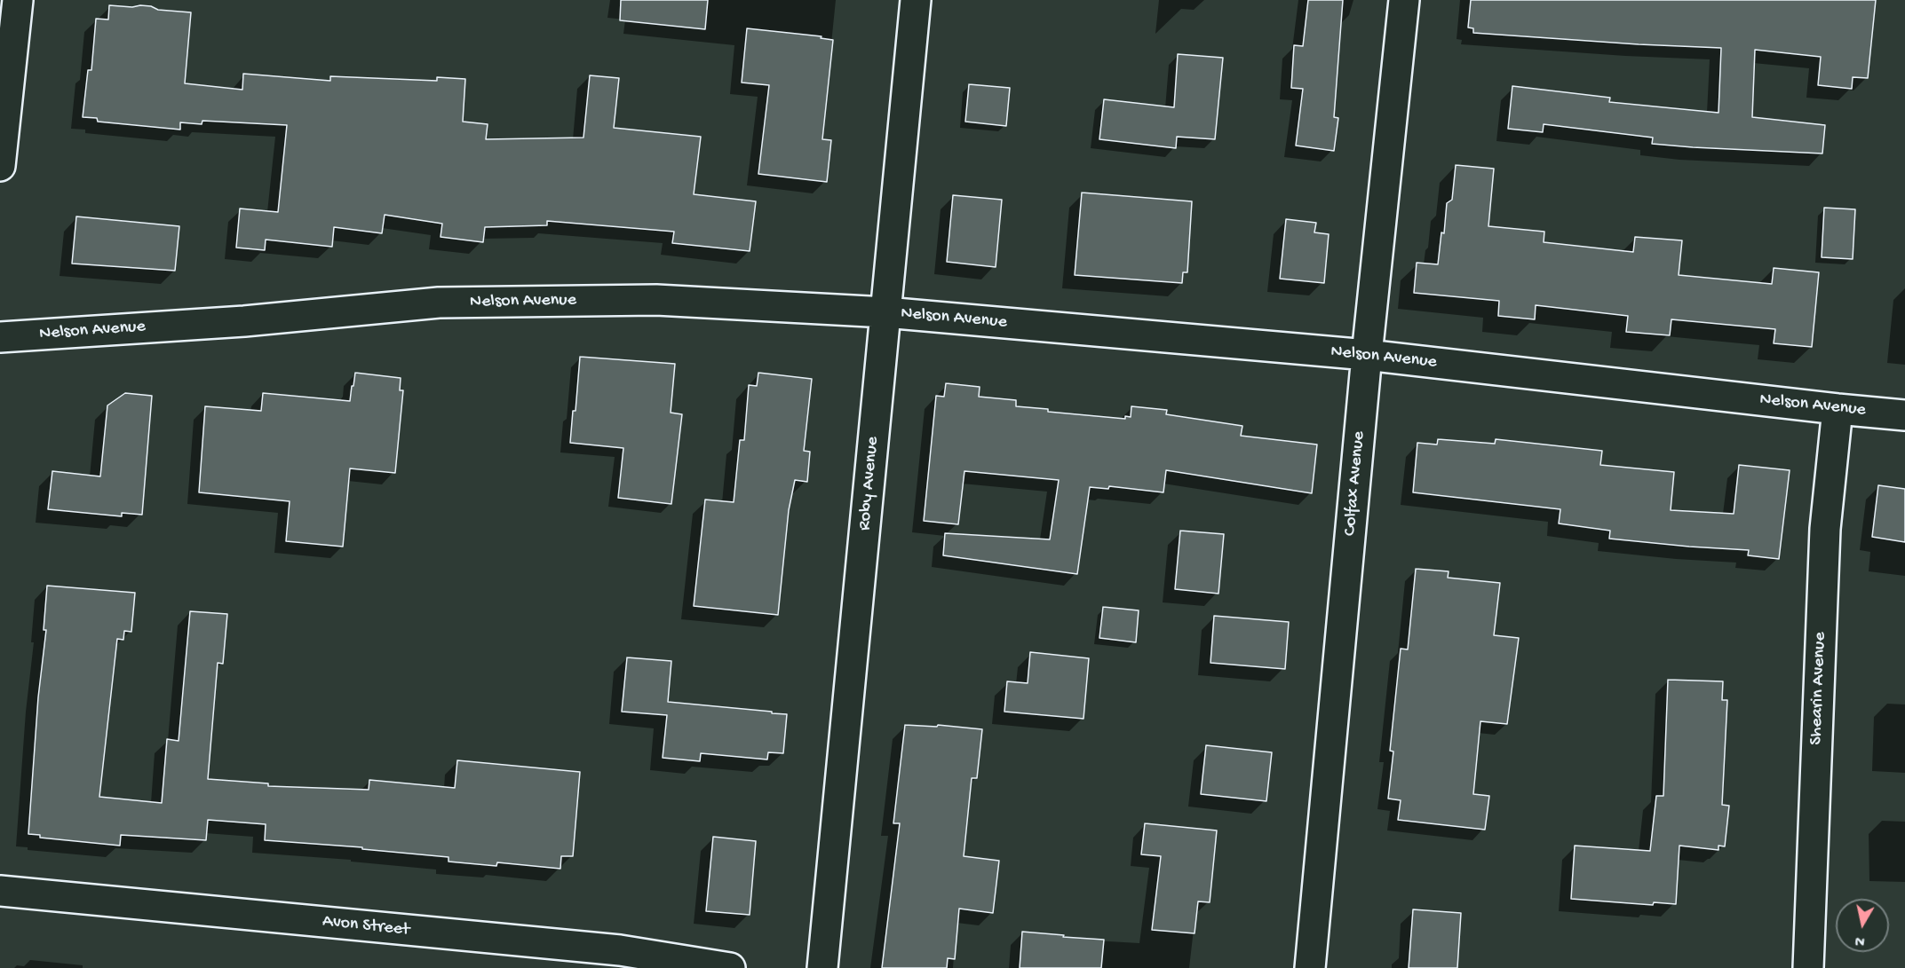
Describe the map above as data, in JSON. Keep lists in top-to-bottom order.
{
  "streets": {
    "street": [
      "Nelson Avenue",
      "Roby Avenue",
      "Colfax Avenue",
      "Shearin Avenue",
      "Avon Street"
    ]
  },
  "crossings": [
    ["Nelson Avenue", "Roby Avenue"],
    ["Nelson Avenue", "Colfax Avenue"],
    ["Nelson Avenue", "Shearin Avenue"]
  ],
  "north": "bottom"
}
